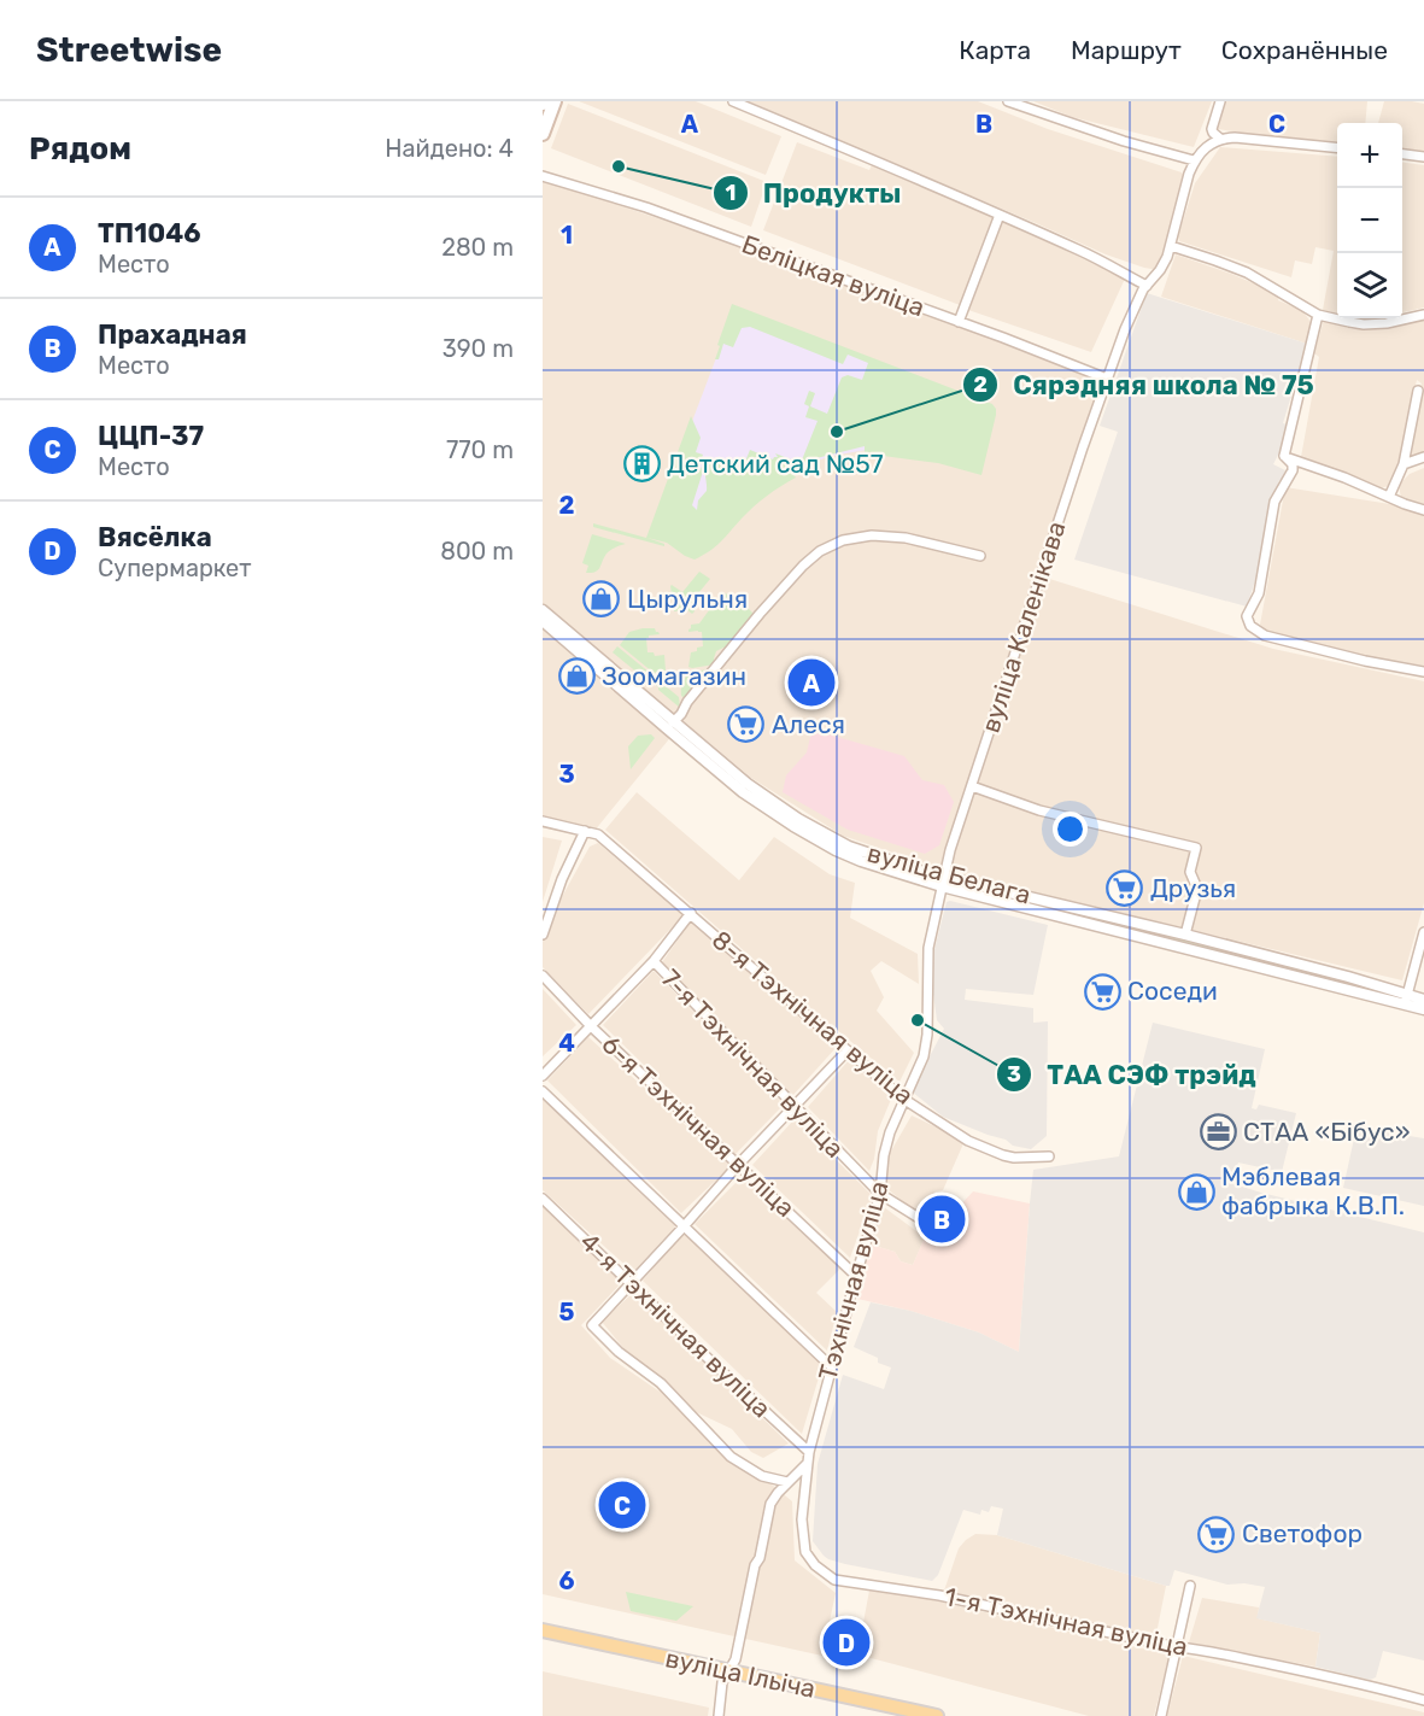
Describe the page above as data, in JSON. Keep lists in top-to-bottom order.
{
  "streets": {
    "main road": ["вуліца Ільіча"],
    "street": [
      "Беліцкая вуліца",
      "вуліца Каленікава",
      "вуліца Белага",
      "8-я Тэхнічная вуліца",
      "7-я Тэхнічная вуліца",
      "6-я Тэхнічная вуліца",
      "Тэхнічная вуліца",
      "4-я Тэхнічная вуліца",
      "1-я Тэхнічная вуліца"
    ]
  },
  "crossings": [
    ["Беліцкая вуліца", "вуліца Каленікава"],
    ["вуліца Каленікава", "вуліца Белага"],
    ["вуліца Каленікава", "Тэхнічная вуліца"],
    ["вуліца Белага", "Тэхнічная вуліца"],
    ["8-я Тэхнічная вуліца", "Тэхнічная вуліца"],
    ["7-я Тэхнічная вуліца", "Тэхнічная вуліца"],
    ["6-я Тэхнічная вуліца", "Тэхнічная вуліца"],
    ["Тэхнічная вуліца", "4-я Тэхнічная вуліца"],
    ["Тэхнічная вуліца", "1-я Тэхнічная вуліца"]
  ],
  "places": {
    "other": ["Продукты", "Сярэдняя школа № 75", "ТАА СЭФ трэйд"],
    "building": ["Детский сад №57"],
    "shop": ["Цырульня", "Зоомагазин", "Мэблевая фабрыка К.В.П."],
    "supermarket": [
      "Алеся",
      "Друзья",
      "Соседи",
      "Светофор"
    ],
    "office": ["СТАА «Бібус»"]
  },
  "page": {
    "header": "Streetwise",
    "nav": ["Карта", "Маршрут", "Сохранённые"],
    "heading": ["Рядом", "Найдено: 4"],
    "map_buttons": ["+", "−"],
    "list": [
      {
        "mark": "A",
        "name": "ТП1046",
        "note": "Место",
        "value": "280 m"
      },
      {
        "mark": "B",
        "name": "Прахадная",
        "note": "Место",
        "value": "390 m"
      },
      {
        "mark": "C",
        "name": "ЦЦП-37",
        "note": "Место",
        "value": "770 m"
      },
      {
        "mark": "D",
        "name": "Вясёлка",
        "note": "Супермаркет",
        "value": "800 m"
      }
    ],
    "pins": [
      "A",
      "B",
      "C",
      "D"
    ]
  },
  "grid": {
    "columns": ["A", "B", "C"],
    "rows": [
      "1",
      "2",
      "3",
      "4",
      "5",
      "6"
    ]
  }
}
